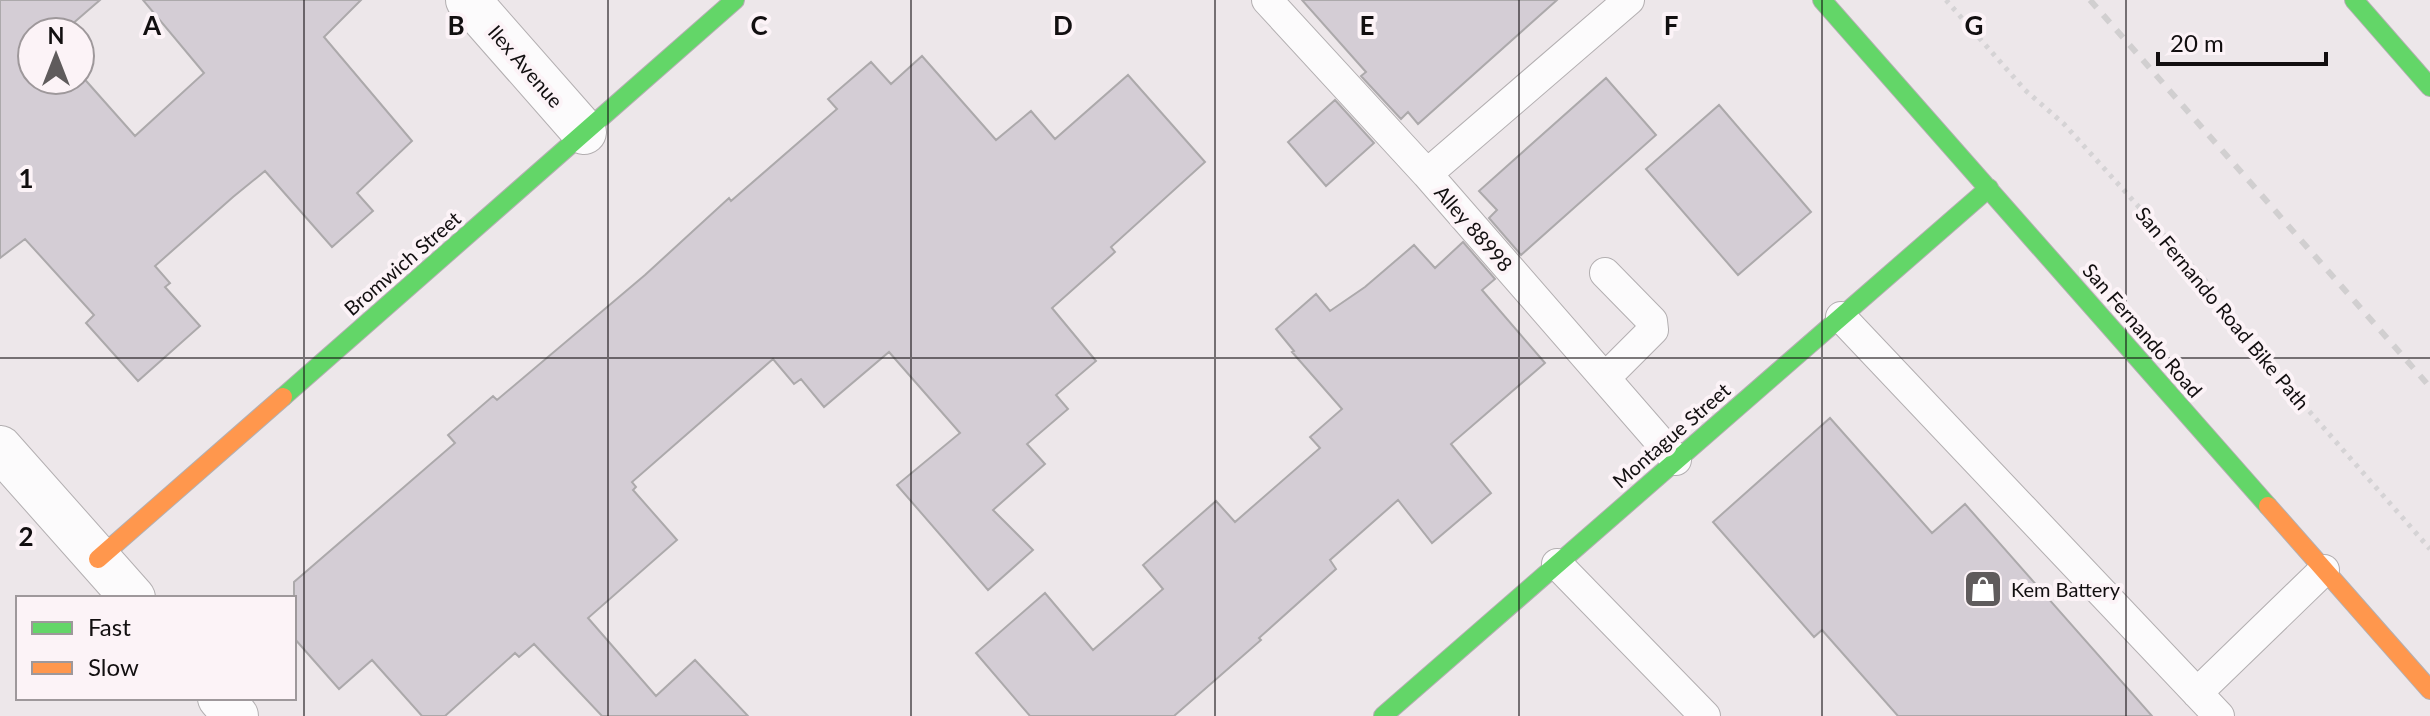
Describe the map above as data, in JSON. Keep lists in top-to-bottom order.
{
  "streets": {
    "street": [
      "Ilex Avenue",
      "Bromwich Street",
      "San Fernando Road",
      "Montague Street"
    ],
    "lane": ["Alley 88998"],
    "path": ["San Fernando Road Bike Path"]
  },
  "crossings": [
    ["Ilex Avenue", "Bromwich Street"],
    ["Alley 88998", "Montague Street"],
    ["San Fernando Road", "Montague Street"]
  ],
  "places": {
    "shop": ["Kem Battery"]
  },
  "legend": ["Fast", "Slow"],
  "scale_bar": "20 m",
  "north": "top",
  "grid": {
    "columns": [
      "A",
      "B",
      "C",
      "D",
      "E",
      "F",
      "G"
    ],
    "rows": ["1", "2"]
  }
}
